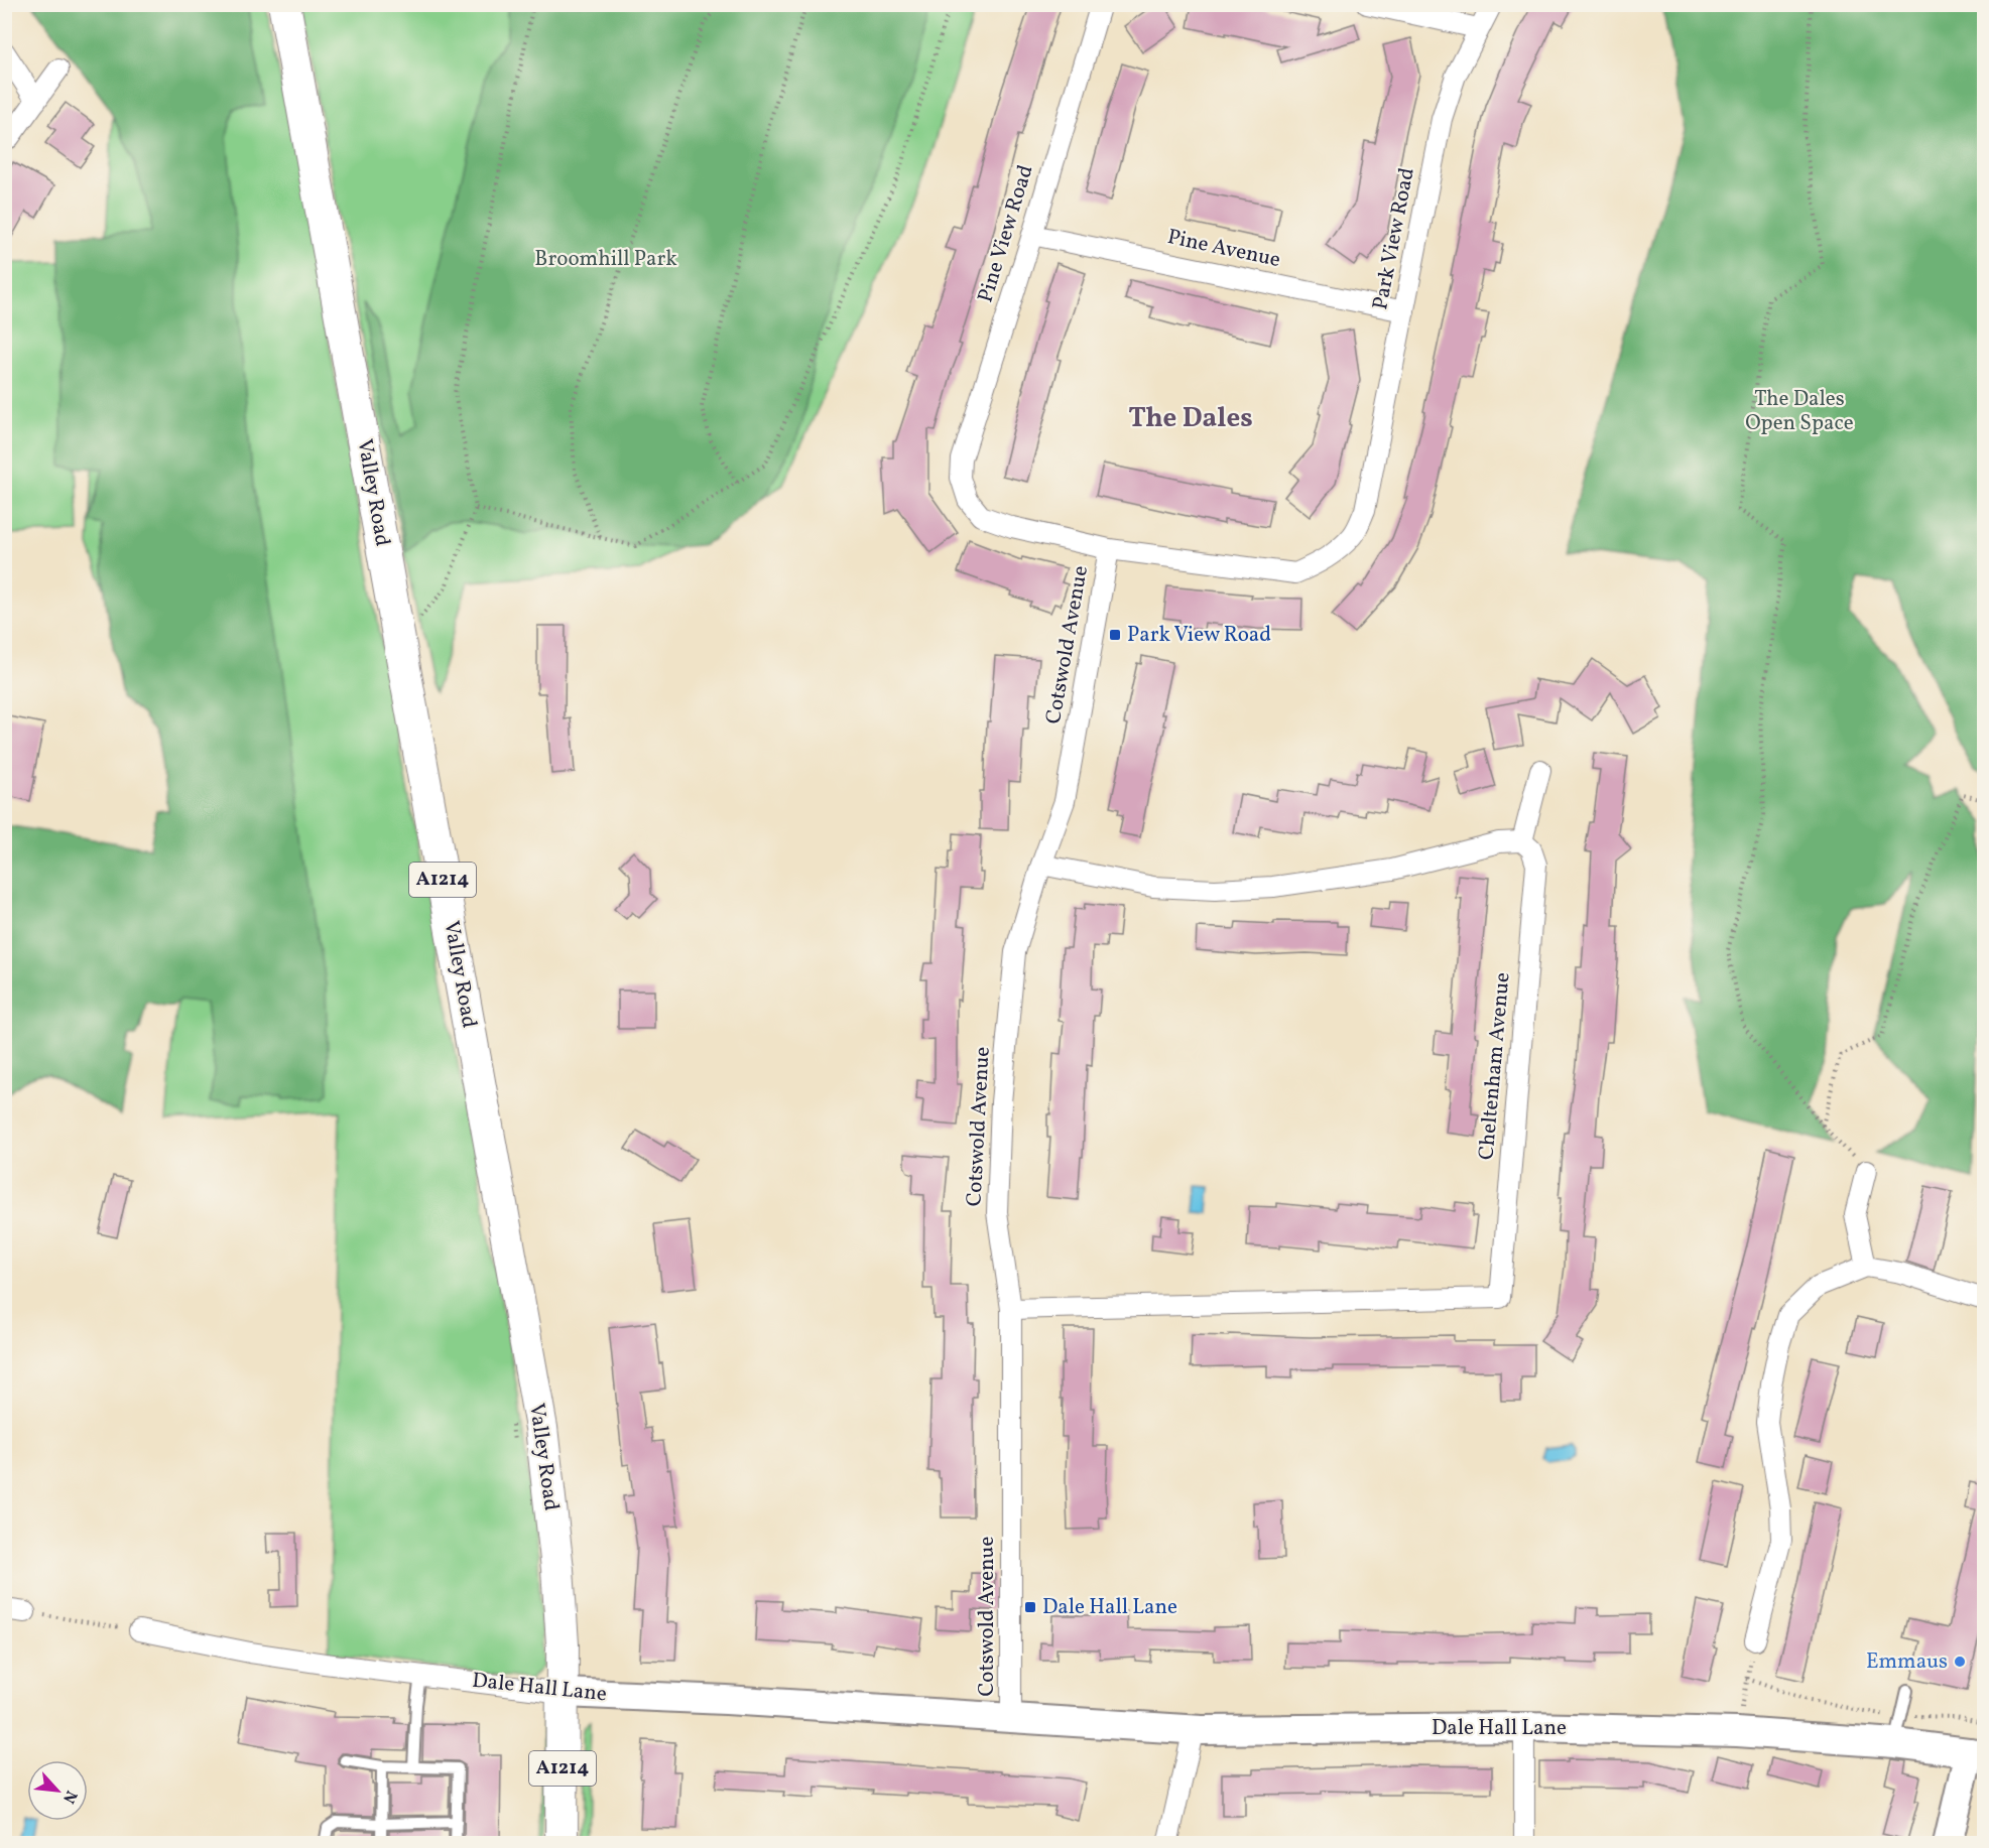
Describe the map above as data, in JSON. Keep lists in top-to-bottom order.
{
  "streets": {
    "main road": ["Valley Road", "A1214"],
    "street": [
      "Pine View Road",
      "Park View Road",
      "Pine Avenue",
      "Cotswold Avenue",
      "Cheltenham Avenue",
      "Dale Hall Lane"
    ]
  },
  "crossings": [
    ["Pine View Road", "Park View Road"],
    ["Pine View Road", "Pine Avenue"],
    ["Park View Road", "Pine Avenue"],
    ["Park View Road", "Cotswold Avenue"],
    ["Valley Road", "Dale Hall Lane"],
    ["Cotswold Avenue", "Cheltenham Avenue"],
    ["Cotswold Avenue", "Dale Hall Lane"]
  ],
  "districts": ["The Dales"],
  "parks": ["Broomhill Park", "The Dales Open Space"],
  "places": {
    "transit": ["Park View Road", "Dale Hall Lane"],
    "other": ["Emmaus"]
  },
  "north": "bottom right"
}
